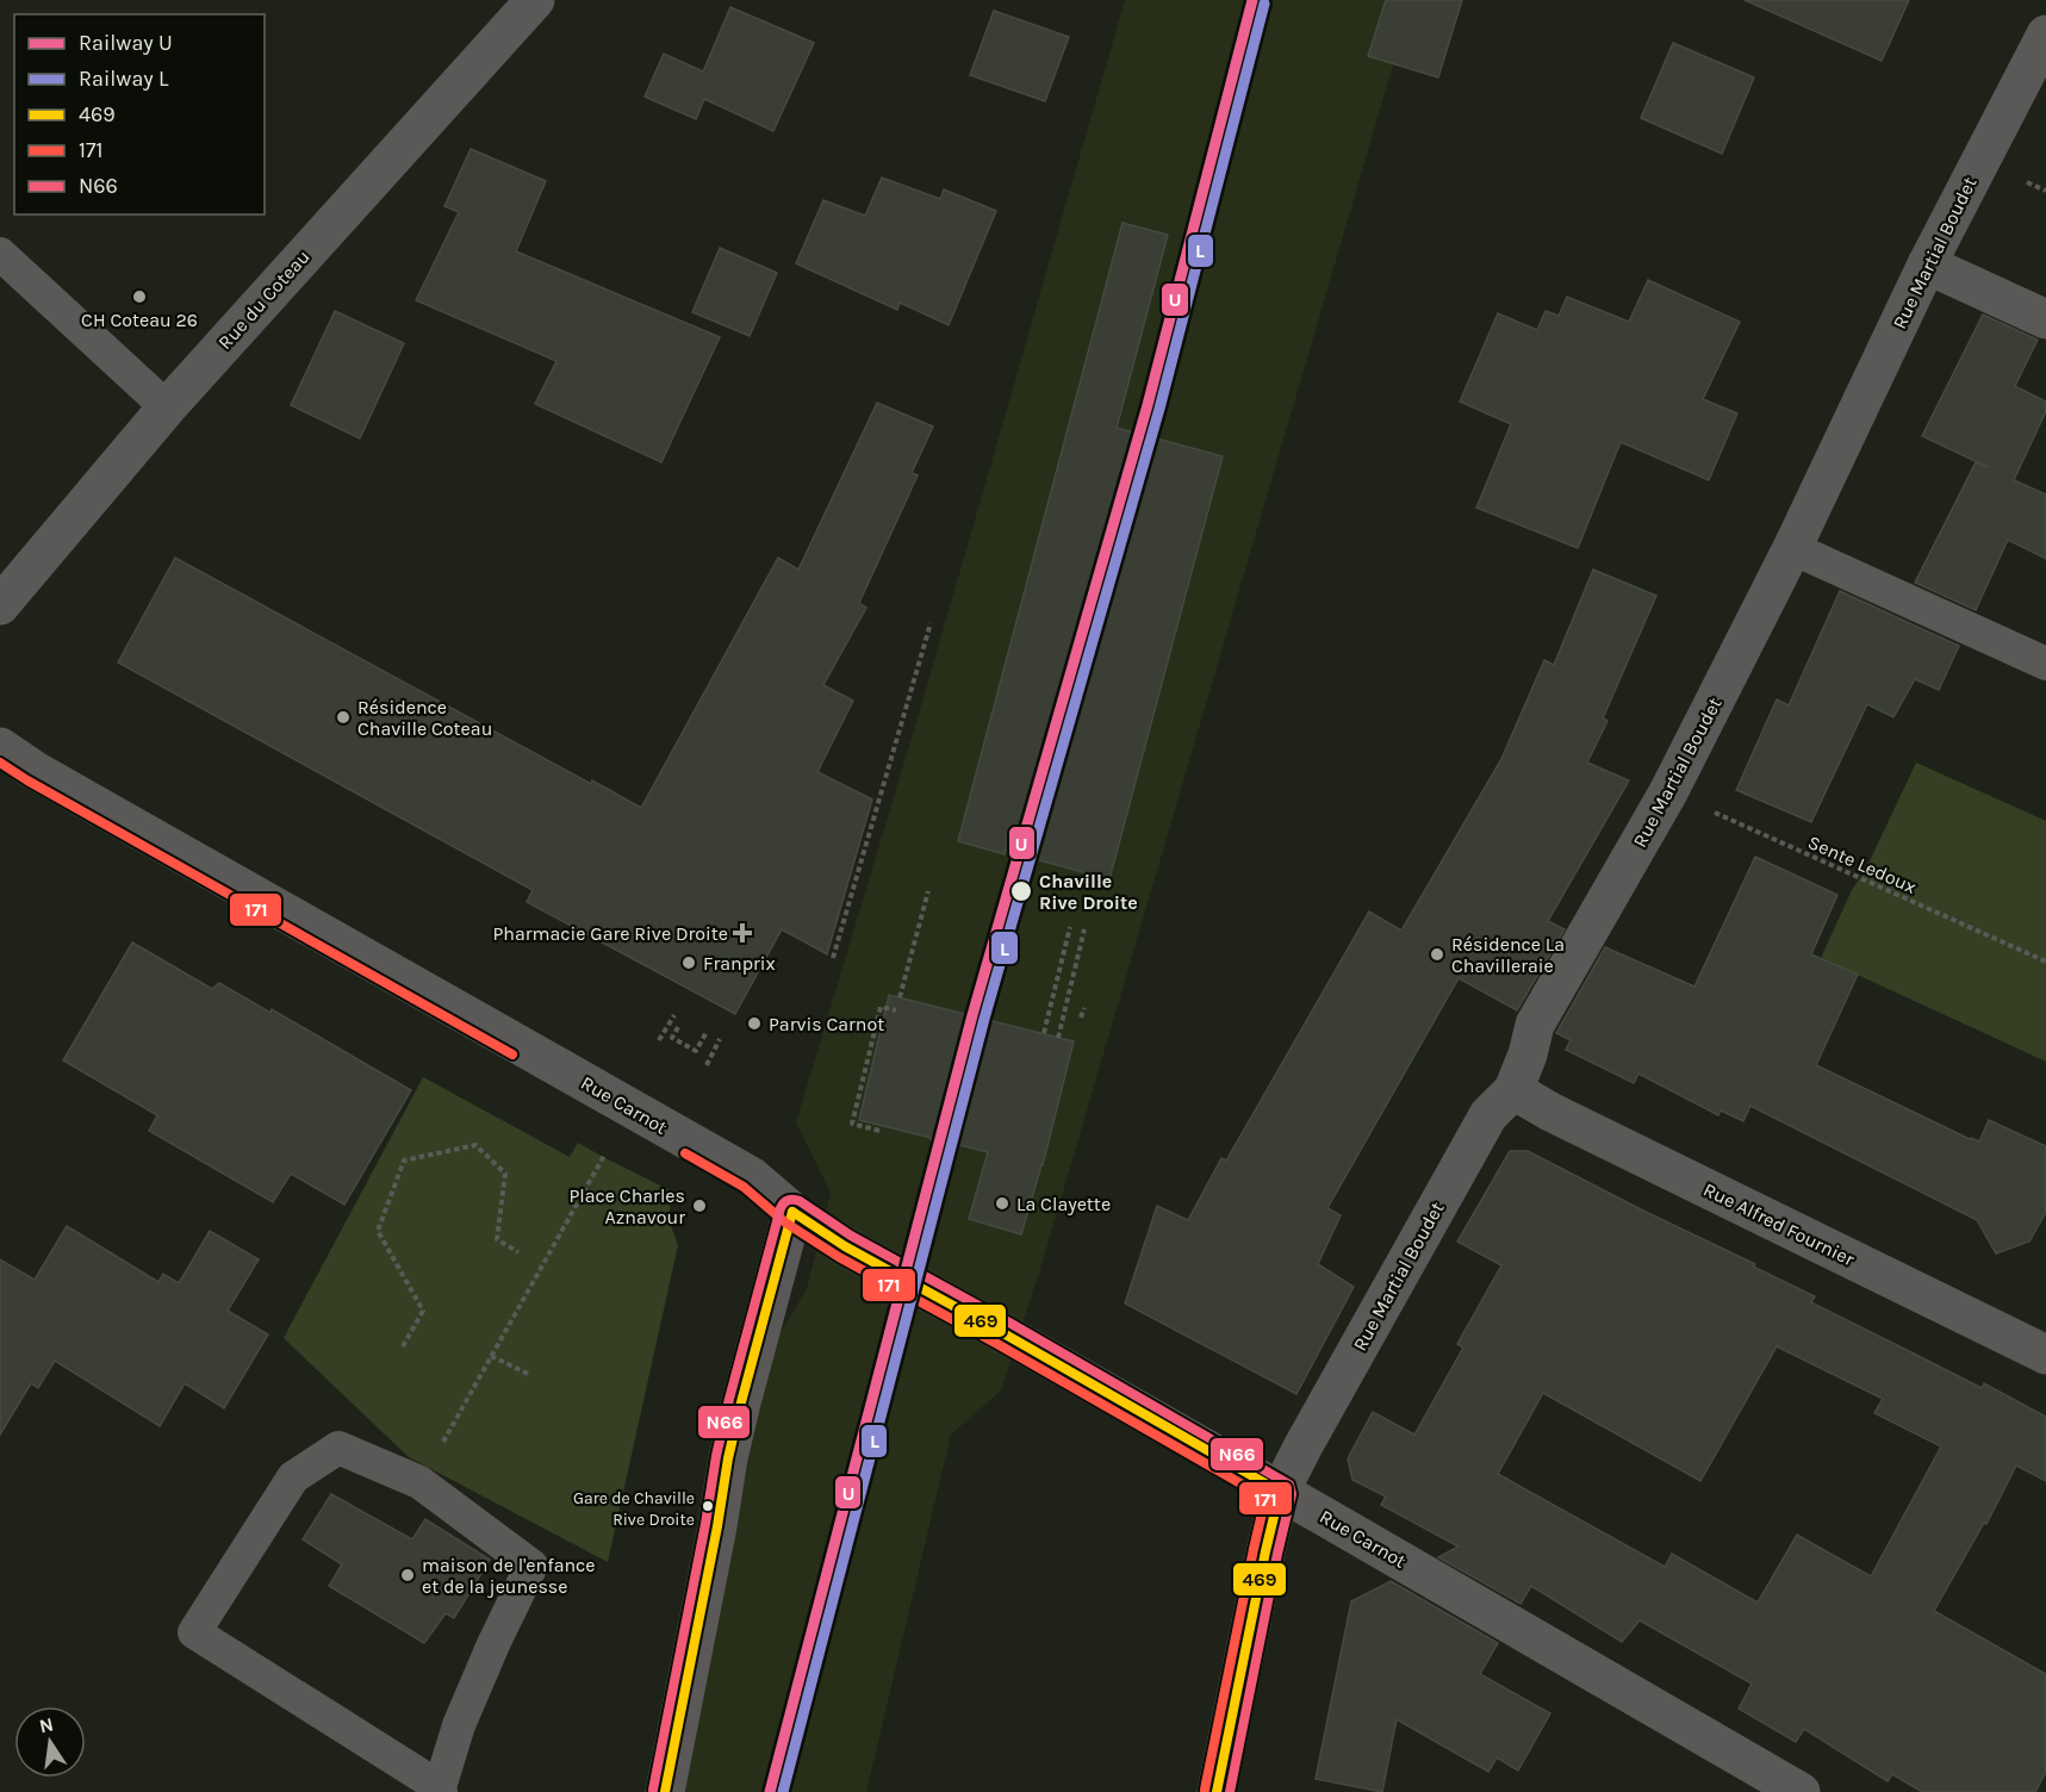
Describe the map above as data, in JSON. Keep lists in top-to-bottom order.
{
  "streets": {
    "street": [
      "Rue Martial Boudet",
      "Rue du Coteau",
      "Rue Carnot",
      "Rue Alfred Fournier"
    ],
    "path": ["Sente Ledoux"]
  },
  "crossings": [
    ["Rue Martial Boudet", "Sente Ledoux"],
    ["Rue Martial Boudet", "Rue Carnot"],
    ["Rue Martial Boudet", "Rue Alfred Fournier"]
  ],
  "places": {
    "other": [
      "CH Coteau 26",
      "Résidence Chaville Coteau",
      "Chaville Rive Droite",
      "Résidence La Chavilleraie",
      "Franprix",
      "Parvis Carnot",
      "La Clayette",
      "Place Charles Aznavour",
      "Gare de Chaville Rive Droite",
      "maison de l'enfance et de la jeunesse"
    ],
    "health": ["Pharmacie Gare Rive Droite"]
  },
  "lines": [
    "rail line U",
    "rail line L",
    "transit line 171",
    "transit line N66",
    "transit line 469"
  ],
  "legend": [
    "Railway U",
    "Railway L",
    "469",
    "171",
    "N66"
  ],
  "north": "top"
}
